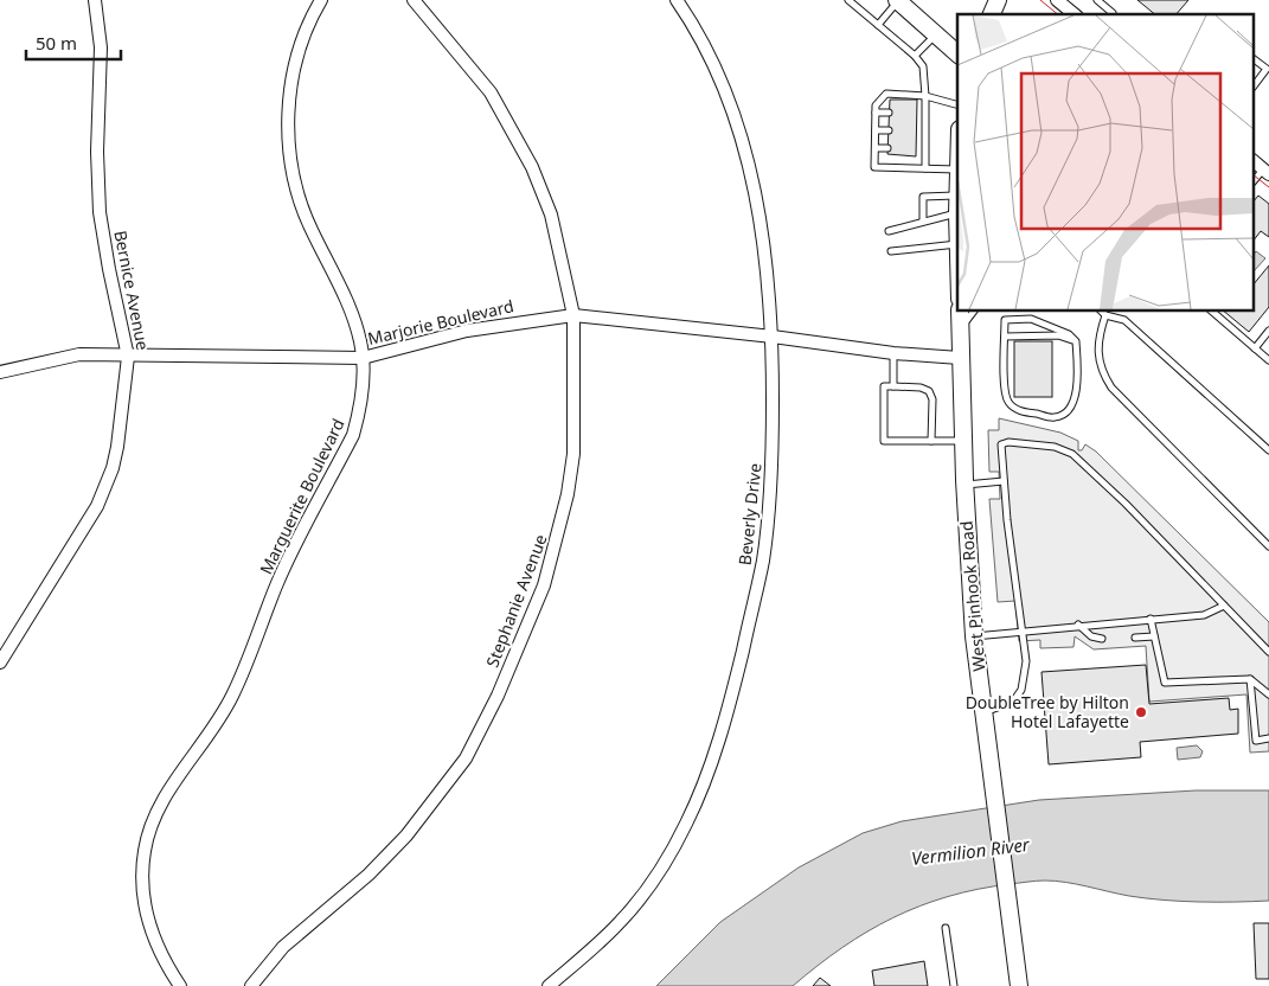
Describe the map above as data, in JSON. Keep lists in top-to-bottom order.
{
  "streets": {
    "main road": ["West Pinhook Road"],
    "street": [
      "Bernice Avenue",
      "Marjorie Boulevard",
      "Marguerite Boulevard",
      "Beverly Drive",
      "Stephanie Avenue"
    ]
  },
  "crossings": [
    ["Bernice Avenue", "Marjorie Boulevard"],
    ["Marjorie Boulevard", "Marguerite Boulevard"],
    ["Marjorie Boulevard", "Beverly Drive"],
    ["Marjorie Boulevard", "West Pinhook Road"],
    ["Marjorie Boulevard", "Stephanie Avenue"]
  ],
  "water": ["Vermilion River"],
  "places": ["DoubleTree by Hilton Hotel Lafayette"],
  "scale_bar": "50 m"
}
